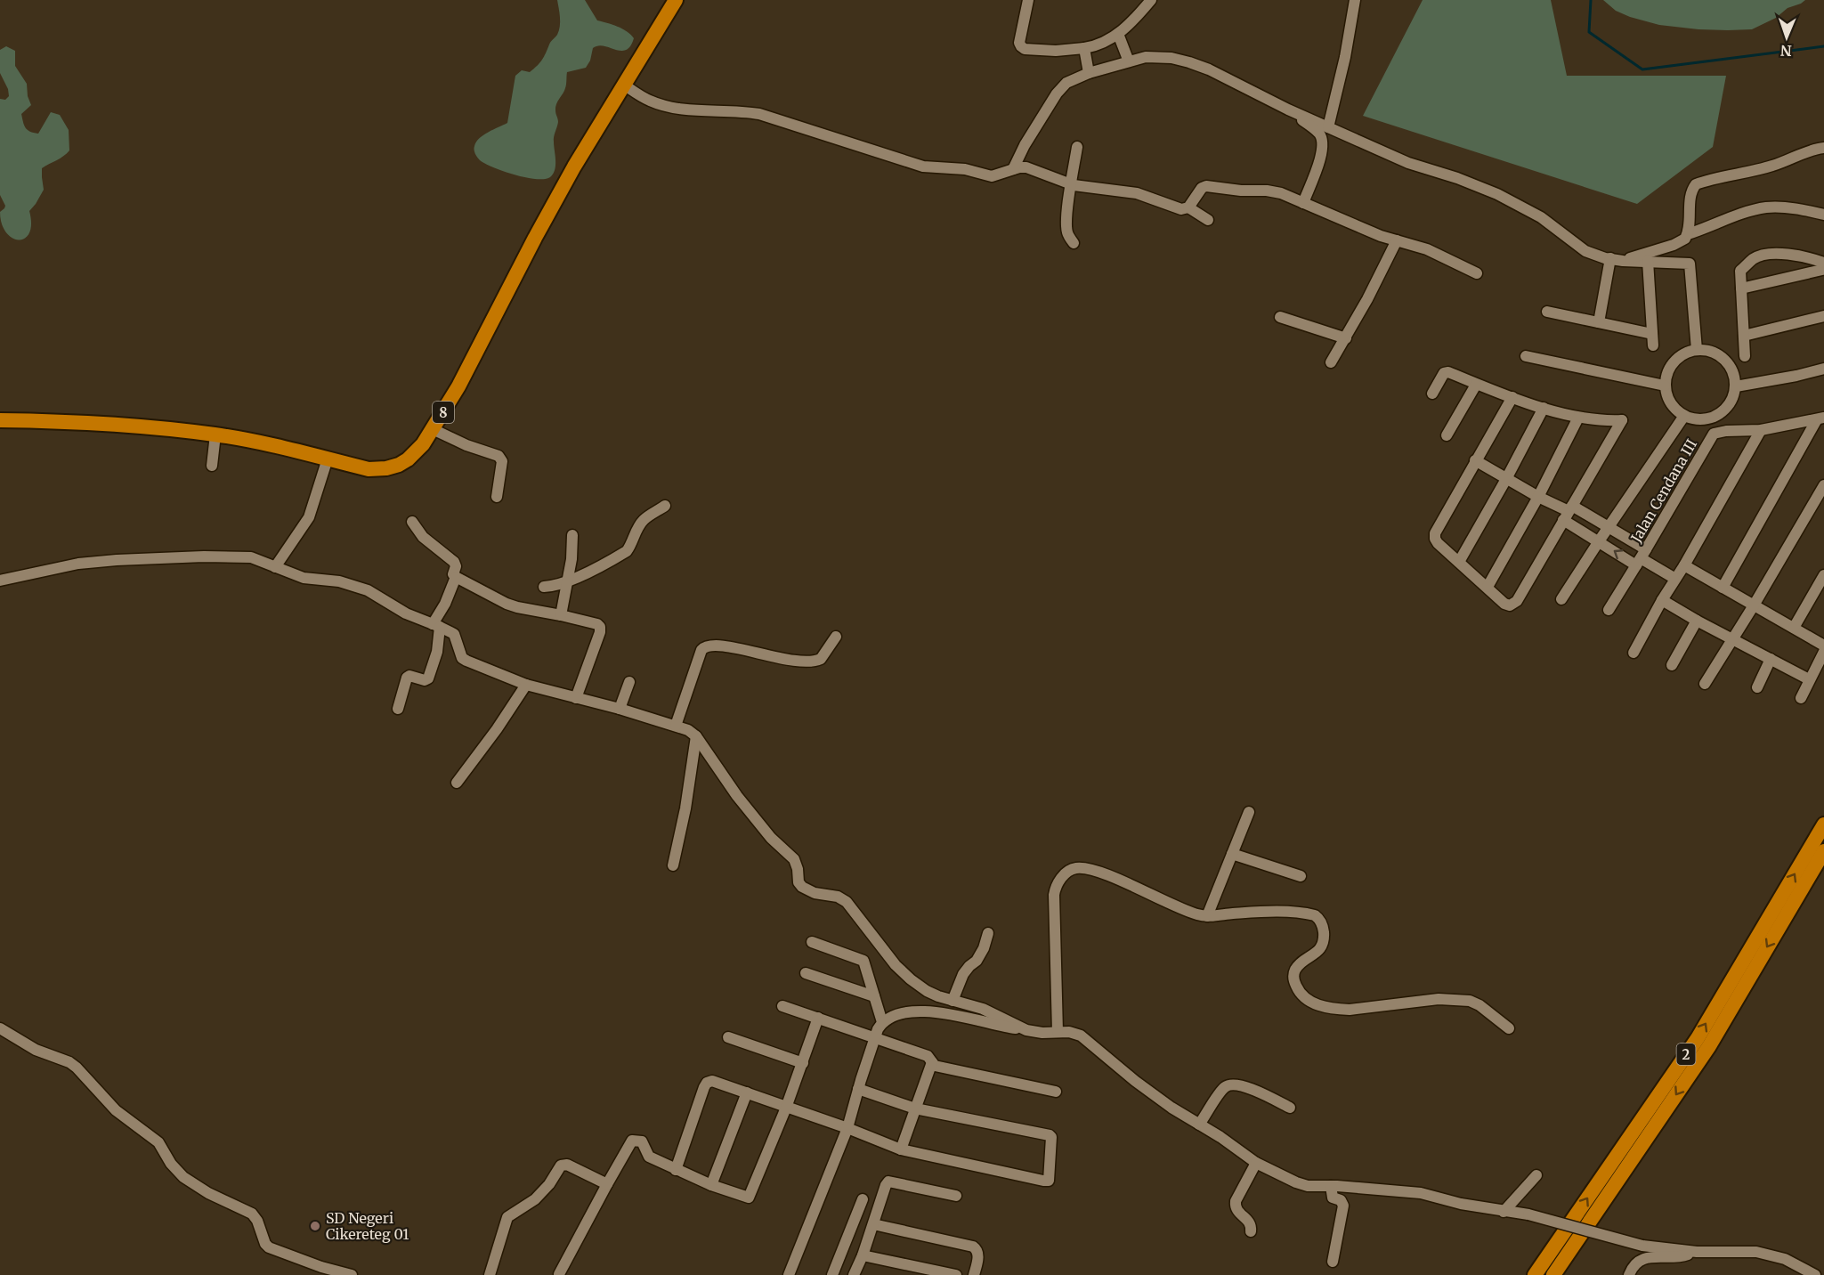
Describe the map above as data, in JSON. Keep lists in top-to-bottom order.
{
  "streets": {
    "highway": ["8", "2"],
    "street": ["Jalan Cendana III"]
  },
  "places": ["SD Negeri Cikereteg 01"],
  "north": "bottom"
}
